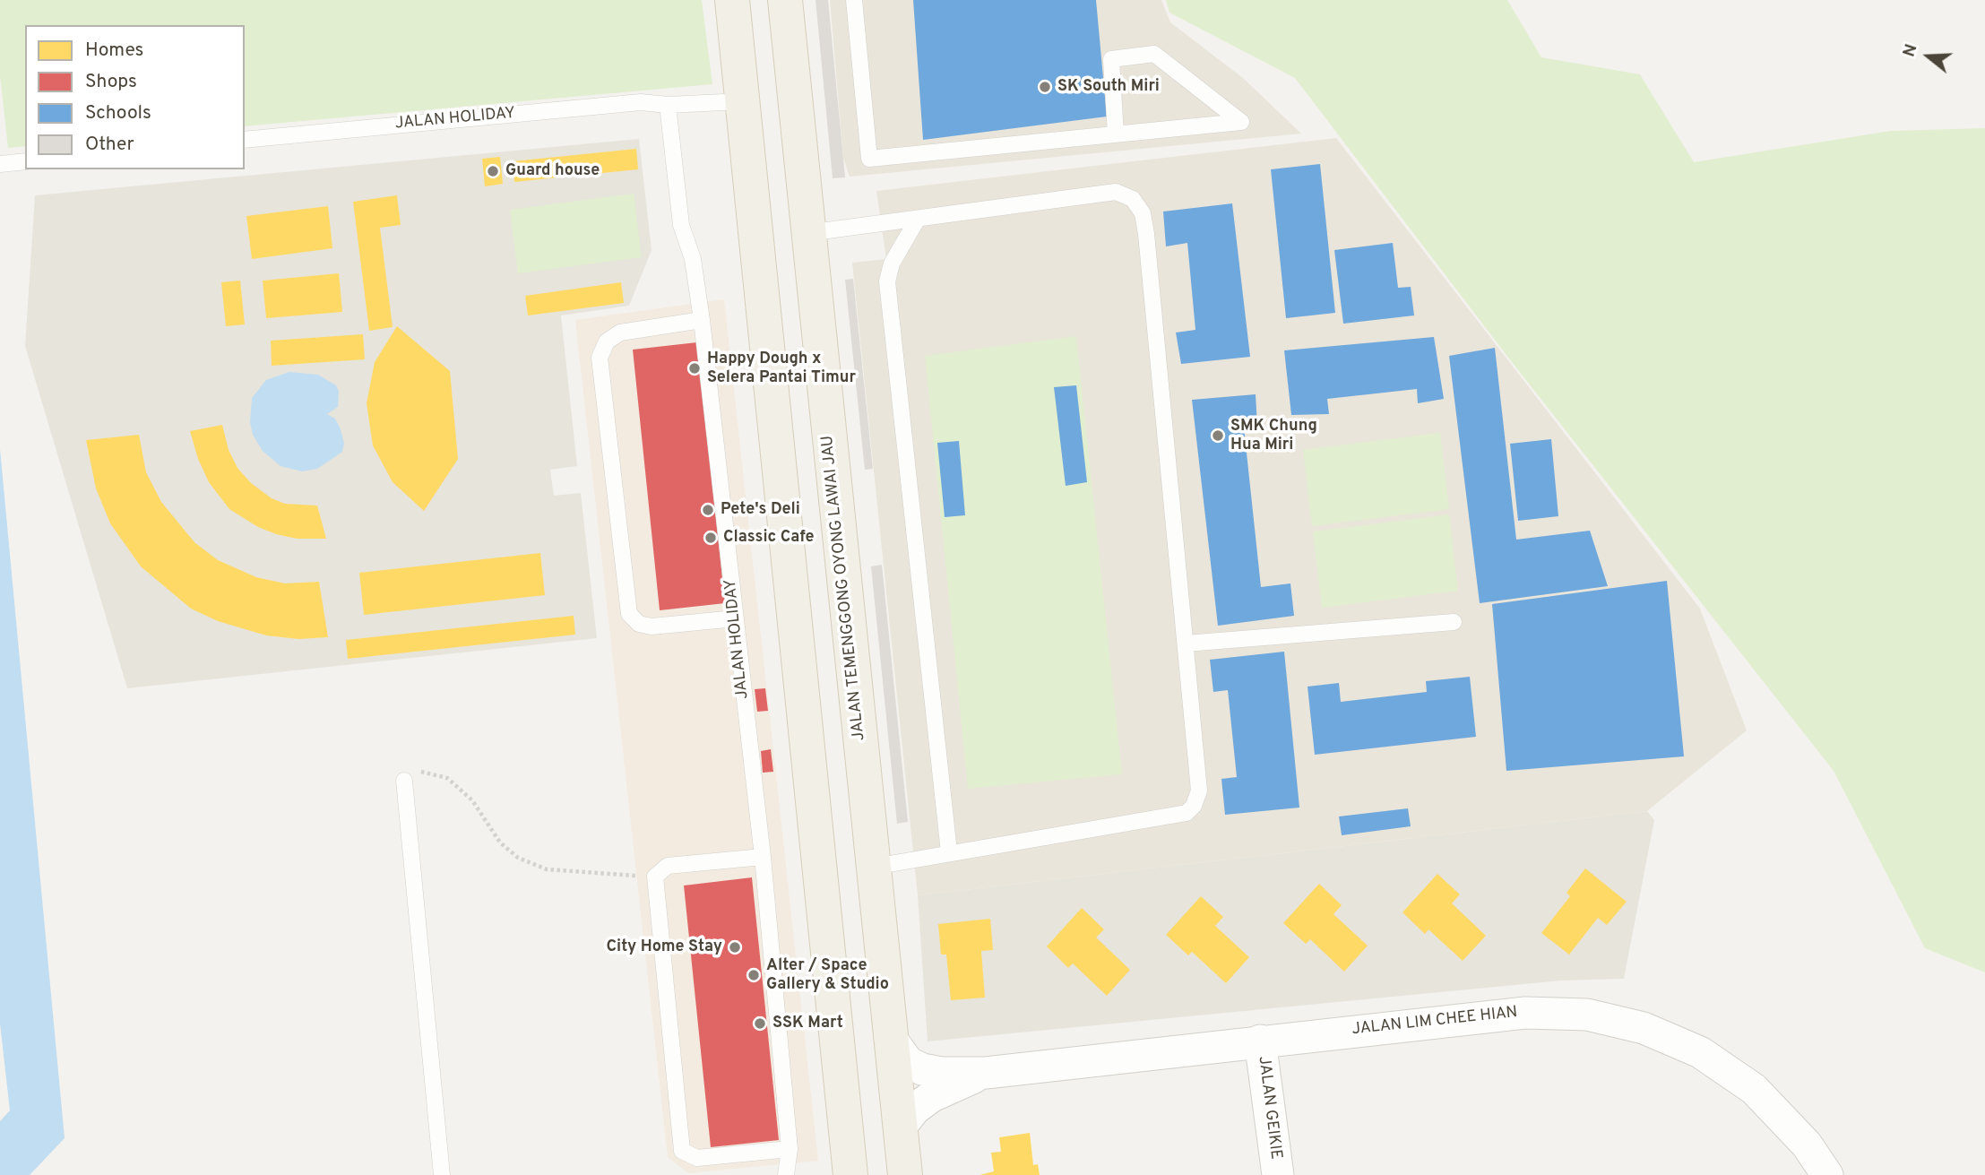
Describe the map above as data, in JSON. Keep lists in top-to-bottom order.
{
  "streets": {
    "main road": ["JALAN TEMENGGONG OYONG LAWAI JAU"],
    "street": ["JALAN LIM CHEE HIAN", "JALAN GEIKIE"],
    "lane": ["JALAN HOLIDAY"]
  },
  "crossings": [
    ["JALAN TEMENGGONG OYONG LAWAI JAU", "JALAN LIM CHEE HIAN"],
    ["JALAN LIM CHEE HIAN", "JALAN GEIKIE"]
  ],
  "places": [
    "SK South Miri",
    "Guard house",
    "Happy Dough x Selera Pantai Timur",
    "SMK Chung Hua Miri",
    "Pete's Deli",
    "Classic Cafe",
    "City Home Stay",
    "Alter / Space Gallery & Studio",
    "SSK Mart"
  ],
  "legend": [
    "Homes",
    "Shops",
    "Schools",
    "Other"
  ],
  "north": "left"
}
